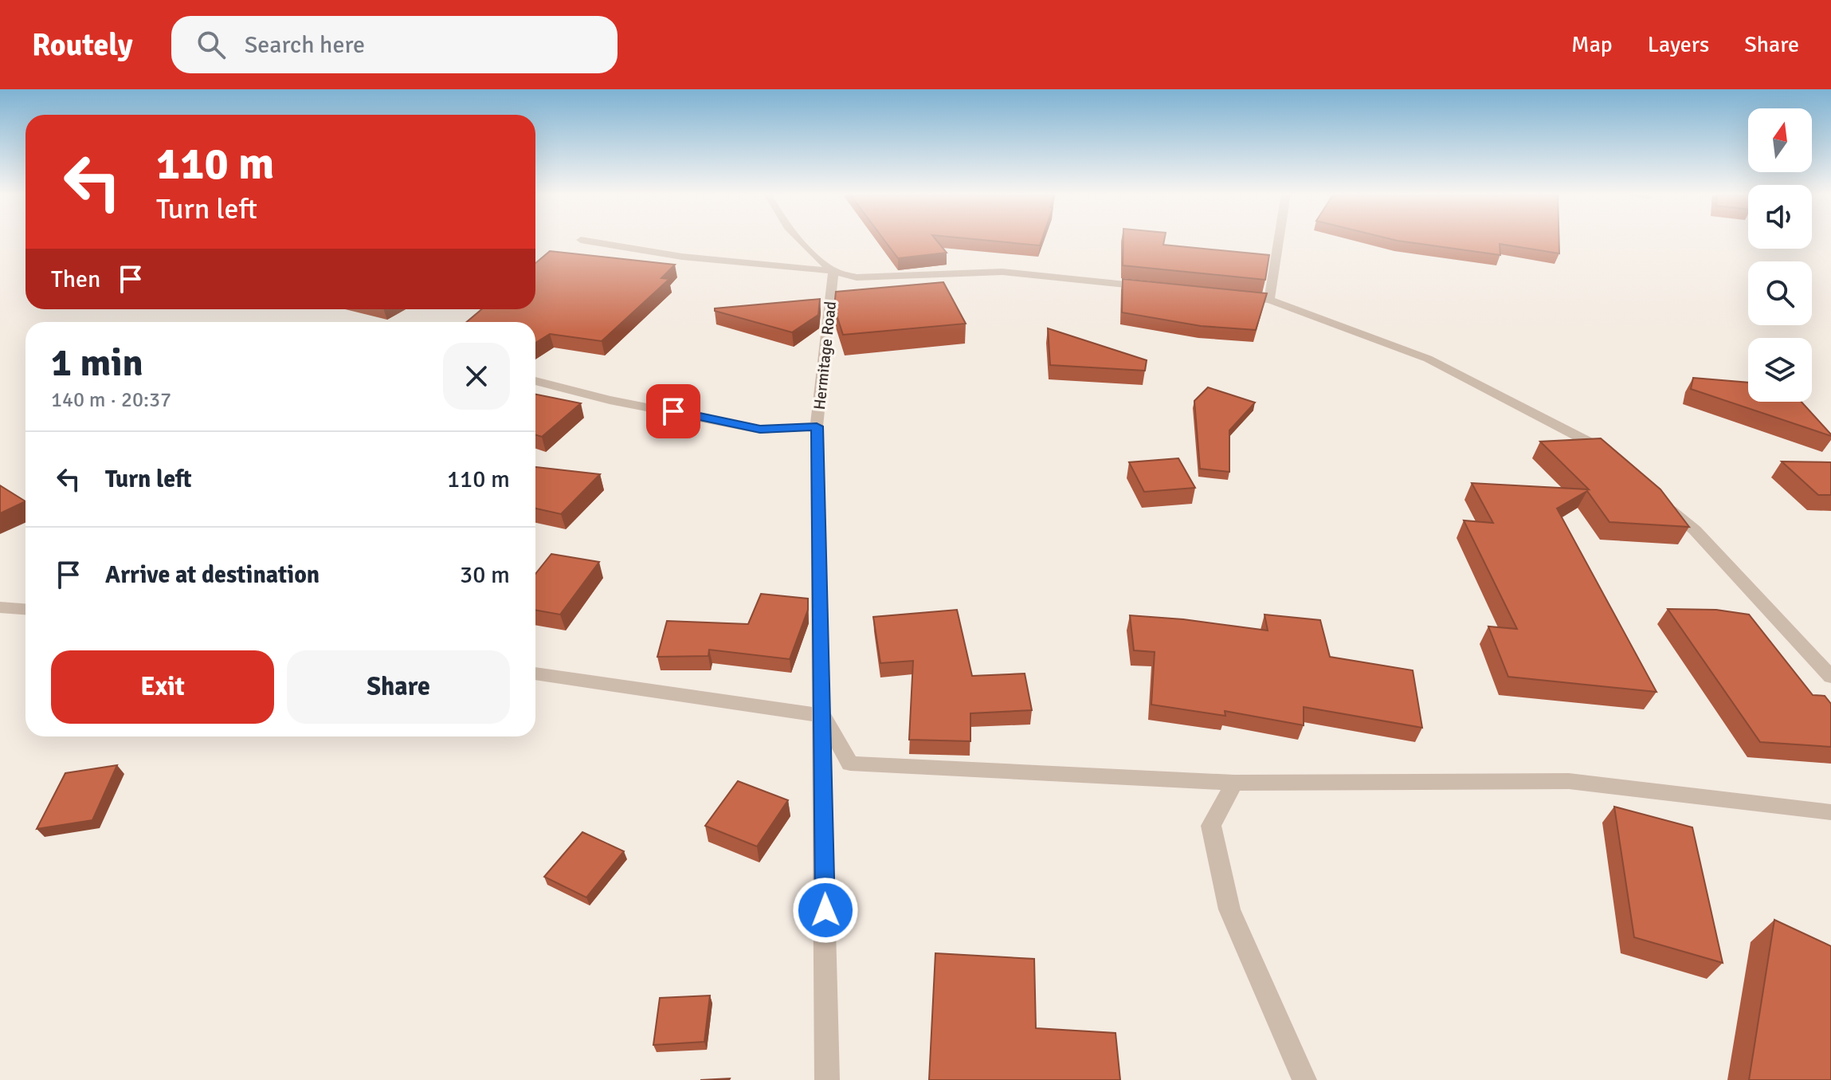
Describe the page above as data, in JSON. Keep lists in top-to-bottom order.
{
  "streets": {
    "street": ["Hermitage Road"]
  },
  "north": "top",
  "page": {
    "header": "Routely",
    "search": "Search here",
    "nav": ["Map", "Layers", "Share"],
    "turn": ["110 m", "Turn left"],
    "then": "Then",
    "heading": ["1 min", "140 m · 20:37"],
    "list": [
      {
        "name": "Turn left",
        "value": "110 m"
      },
      {
        "name": "Arrive at destination",
        "value": "30 m"
      }
    ],
    "buttons": ["Exit", "Share"]
  }
}
